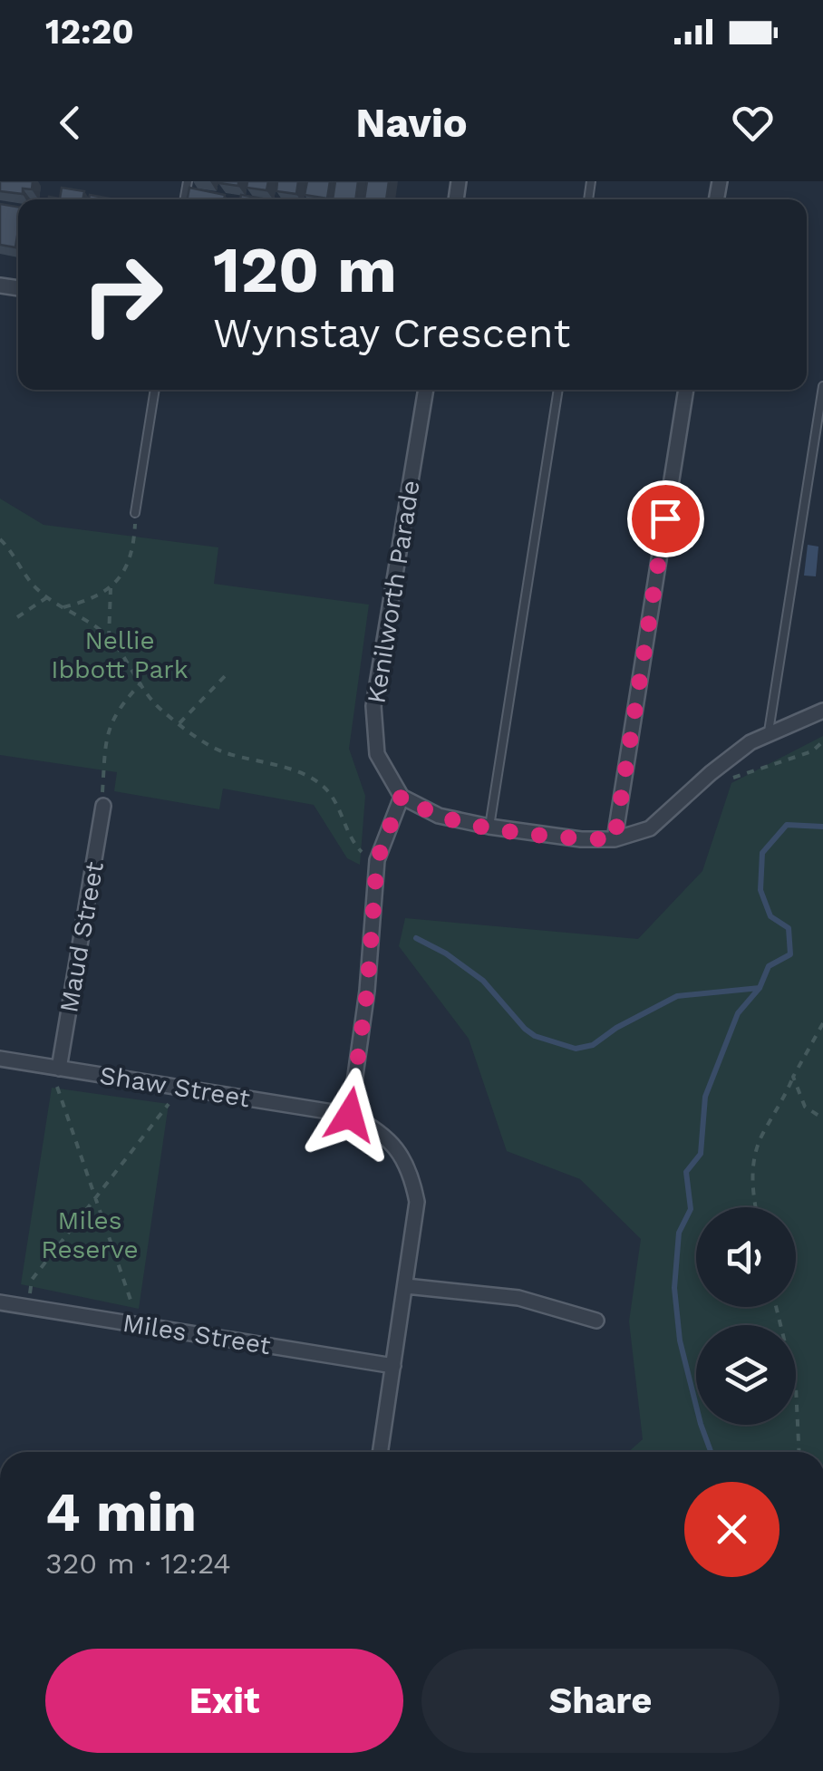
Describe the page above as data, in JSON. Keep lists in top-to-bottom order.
{
  "streets": {
    "street": [
      "Kenilworth Parade",
      "Maud Street",
      "Shaw Street",
      "Miles Street"
    ]
  },
  "crossings": [
    ["Maud Street", "Shaw Street"]
  ],
  "parks": ["Nellie Ibbott Park", "Miles Reserve"],
  "page": {
    "status": "12:20",
    "header": "Navio",
    "turn": ["120 m", "Wynstay Crescent"],
    "heading": ["4 min", "320 m · 12:24"],
    "buttons": ["Exit", "Share"]
  }
}
